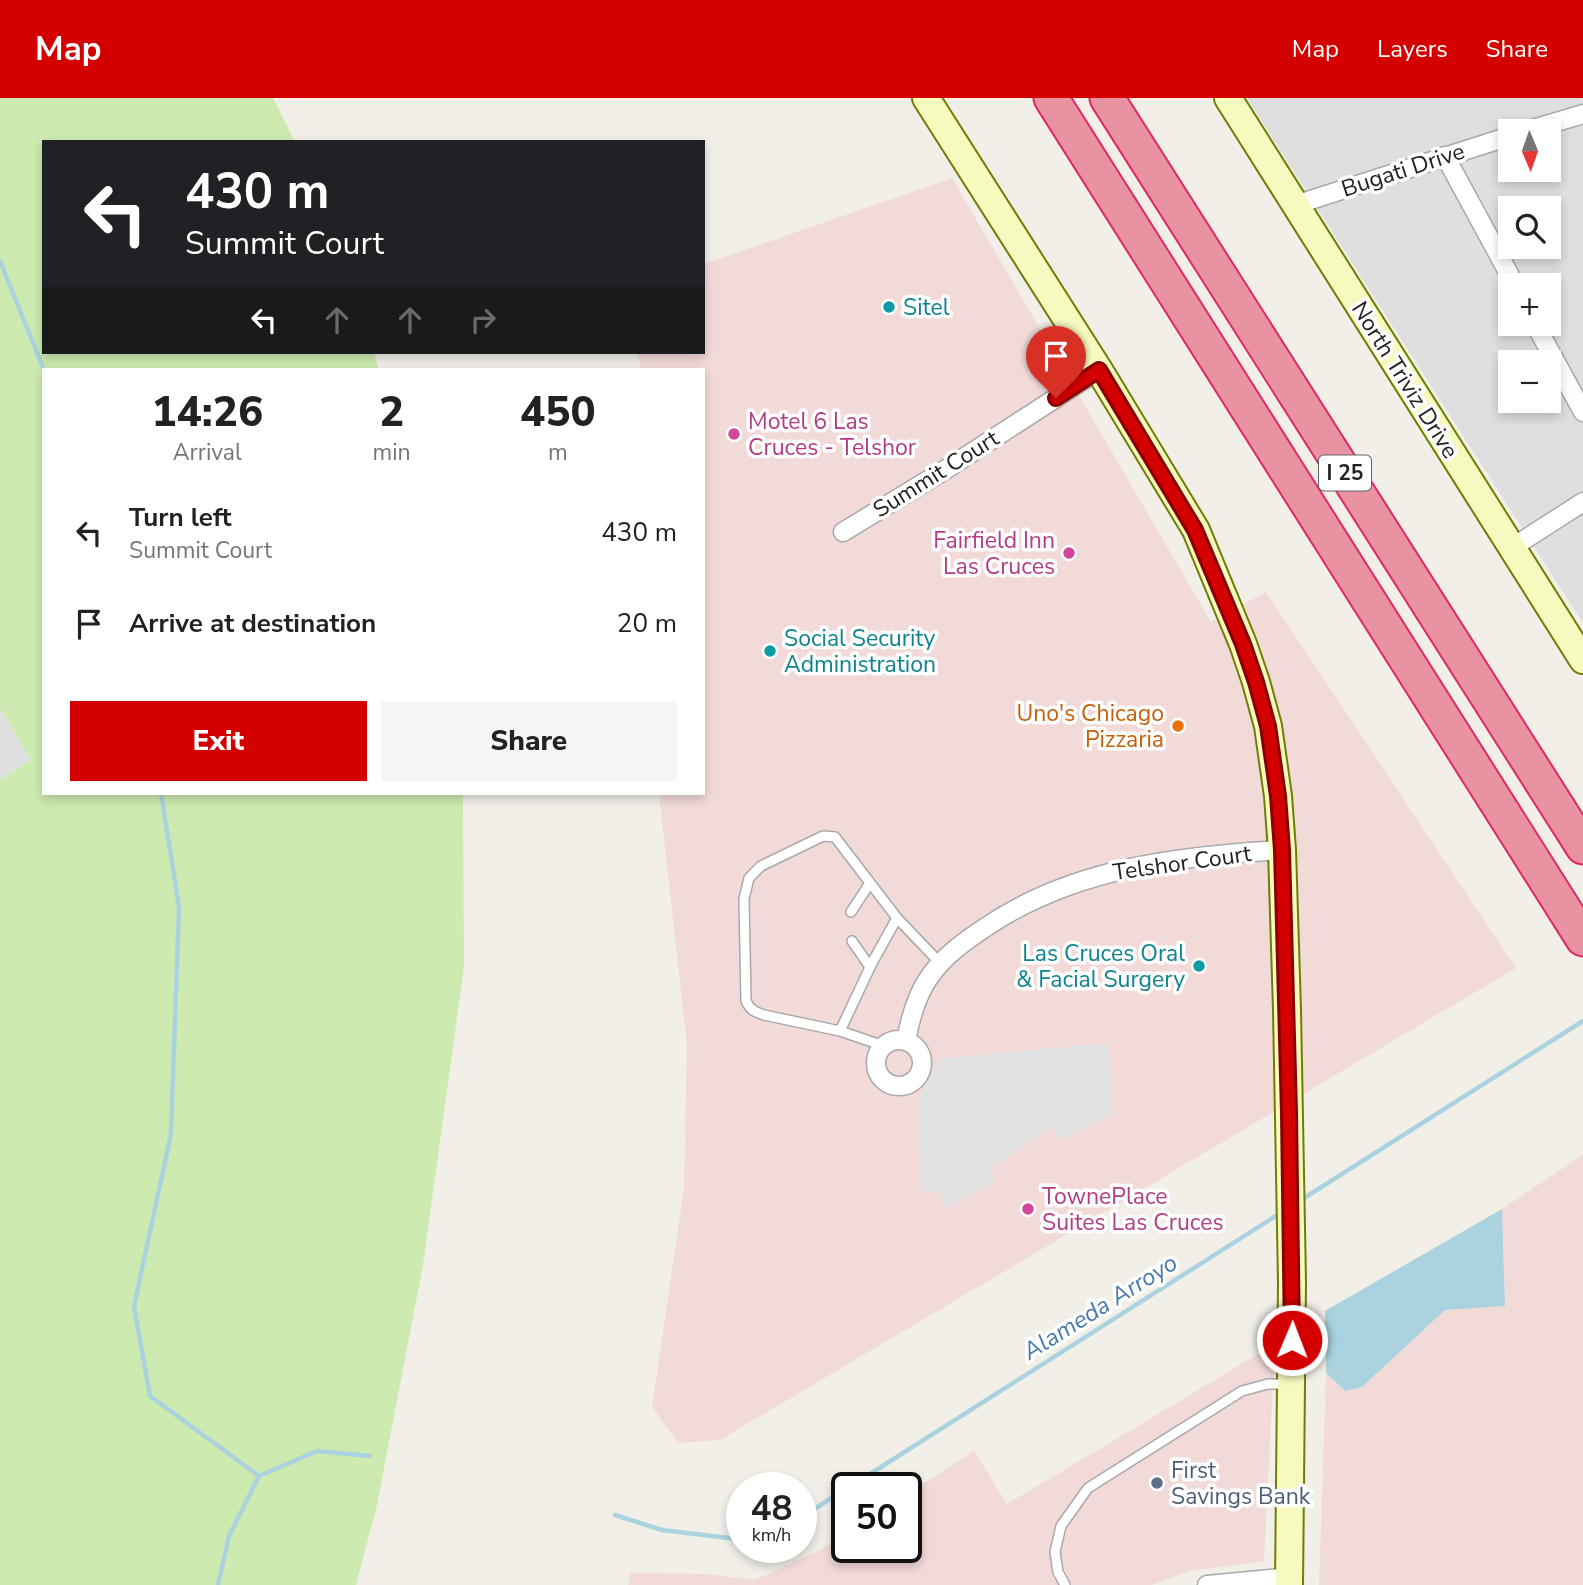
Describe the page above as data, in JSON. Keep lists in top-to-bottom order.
{
  "streets": {
    "highway": ["I 25"],
    "main road": ["North Triviz Drive"],
    "street": ["Bugati Drive", "Summit Court", "Telshor Court"]
  },
  "crossings": [
    ["Bugati Drive", "North Triviz Drive"]
  ],
  "water": ["Alameda Arroyo"],
  "places": [
    "Sitel",
    "Motel 6 Las Cruces - Telshor",
    "Fairfield Inn Las Cruces",
    "Social Security Administration",
    "Uno's Chicago Pizzaria",
    "Las Cruces Oral & Facial Surgery",
    "TownePlace Suites Las Cruces",
    "First Savings Bank"
  ],
  "north": "bottom",
  "page": {
    "header": "Map",
    "nav": ["Map", "Layers", "Share"],
    "map_buttons": ["+", "−"],
    "turn": ["430 m", "Summit Court"],
    "eta": [
      "14:26",
      "Arrival",
      "2",
      "min",
      "450",
      "m"
    ],
    "list": [
      {
        "name": "Turn left",
        "note": "Summit Court",
        "value": "430 m"
      },
      {
        "name": "Arrive at destination",
        "value": "20 m"
      }
    ],
    "buttons": ["Exit", "Share"],
    "speed": "48 km/h",
    "limit": "50"
  }
}
